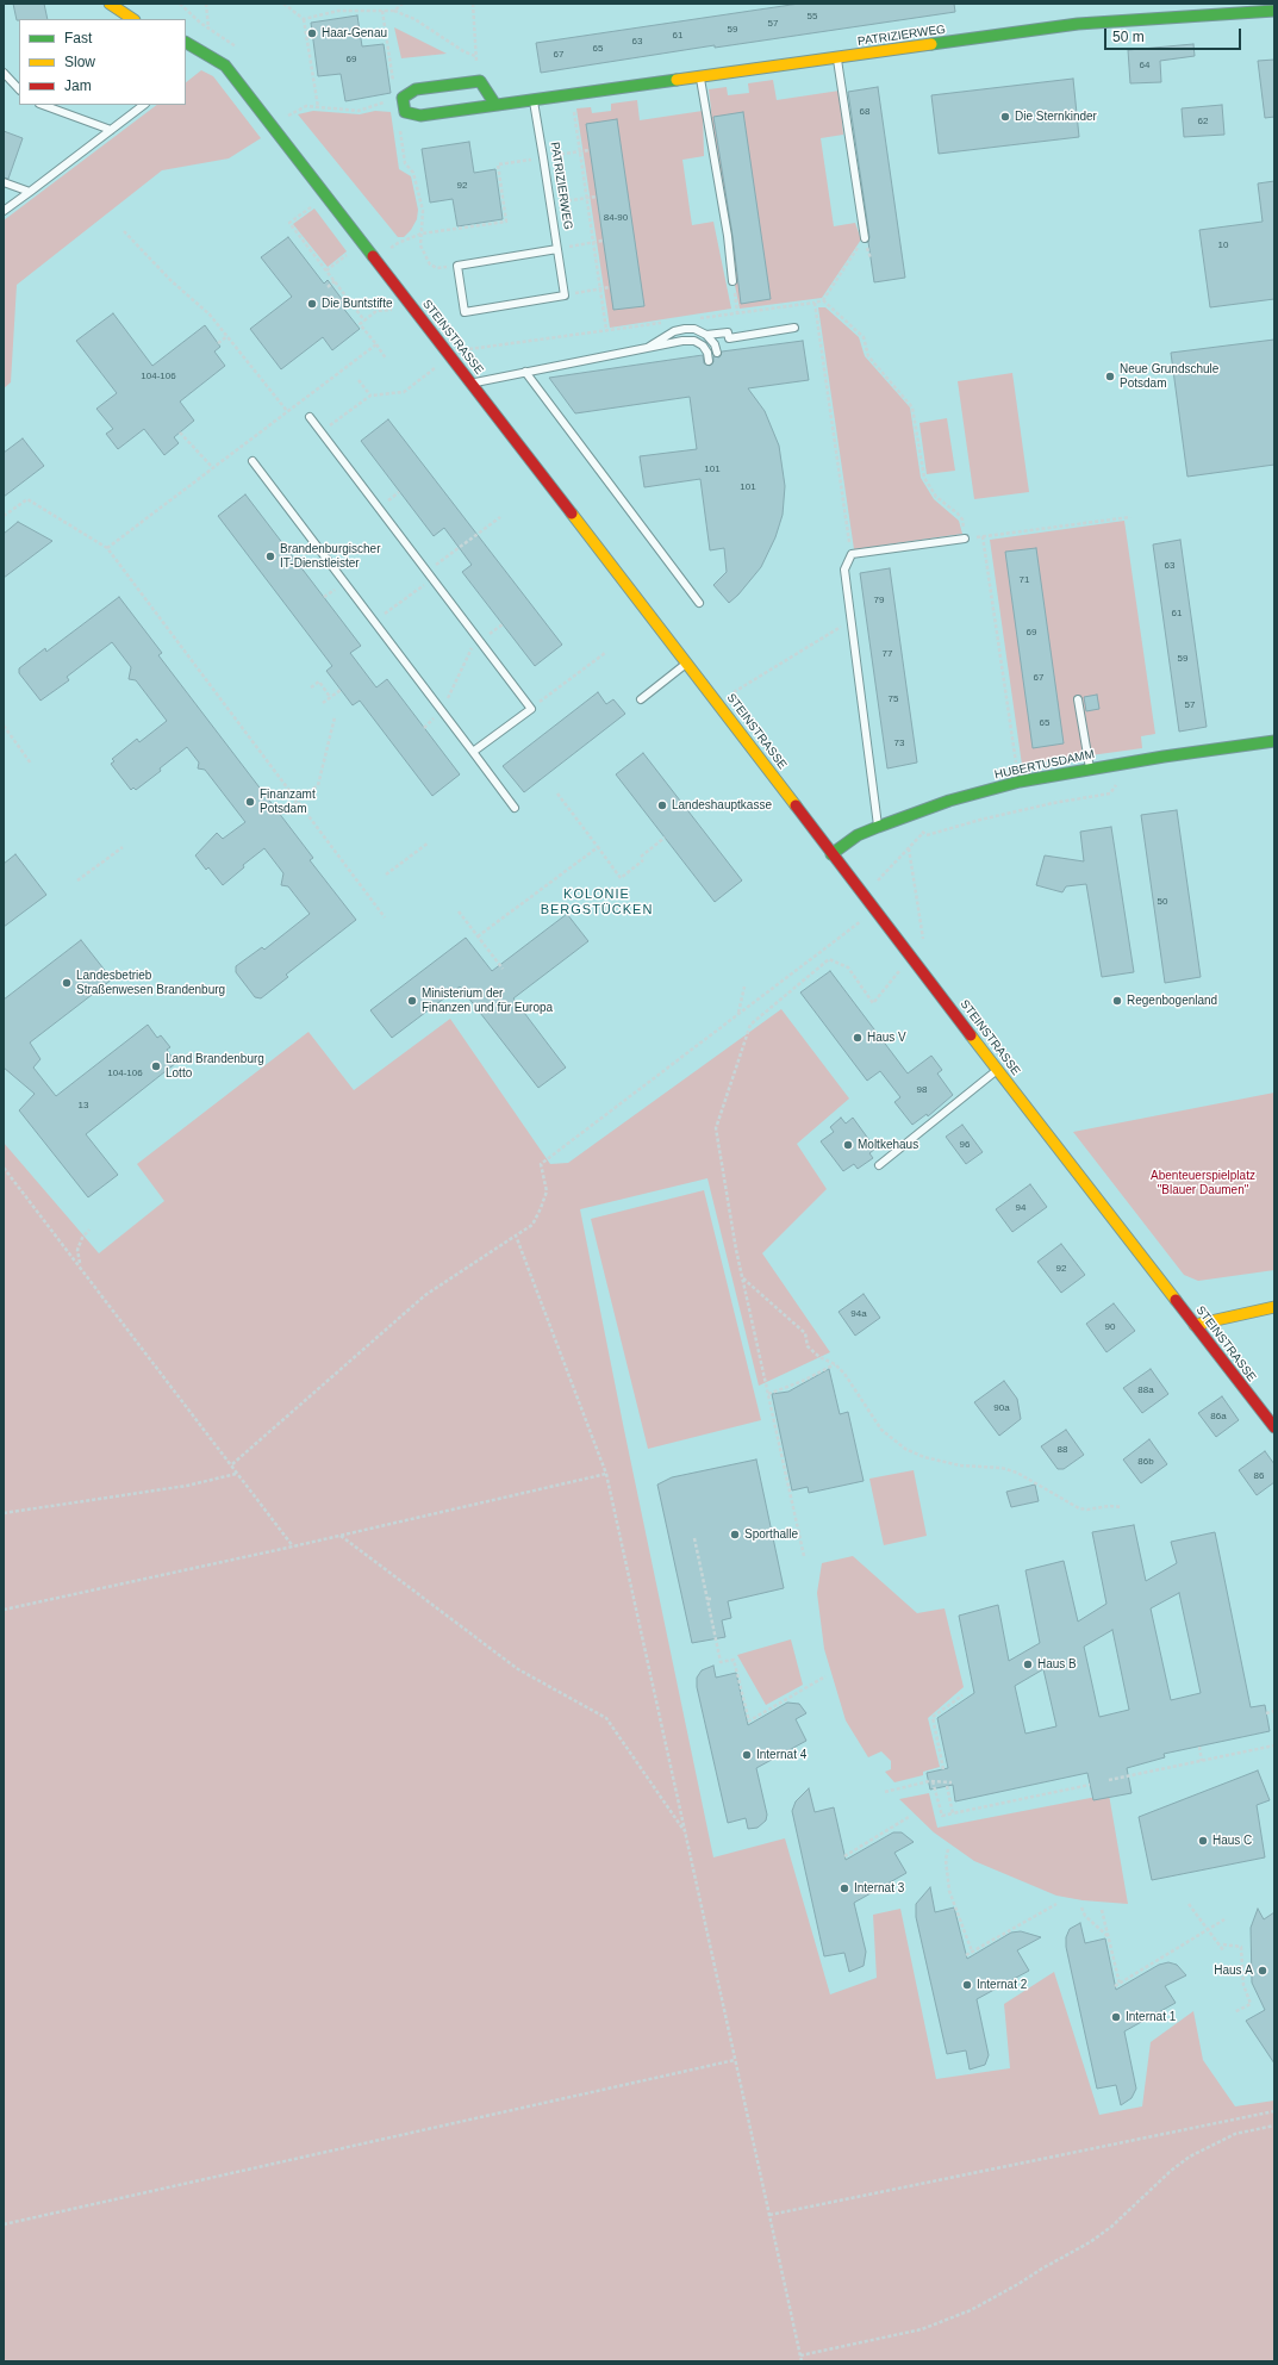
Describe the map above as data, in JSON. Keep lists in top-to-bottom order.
{
  "streets": {
    "street": ["PATRIZIERWEG", "STEINSTRASSE", "HUBERTUSDAMM"]
  },
  "crossings": [
    ["STEINSTRASSE", "HUBERTUSDAMM"]
  ],
  "districts": ["KOLONIE BERGSTÜCKEN"],
  "parks": ["Abenteuerspielplatz \"Blauer Daumen\""],
  "places": [
    "Haar-Genau",
    "Die Sternkinder",
    "Die Buntstifte",
    "Neue Grundschule Potsdam",
    "Brandenburgischer IT-Dienstleister",
    "Finanzamt Potsdam",
    "Landeshauptkasse",
    "Landesbetrieb Straßenwesen Brandenburg",
    "Ministerium der Finanzen und für Europa",
    "Regenbogenland",
    "Haus V",
    "Land Brandenburg Lotto",
    "Moltkehaus",
    "Sporthalle",
    "Haus B",
    "Internat 4",
    "Haus C",
    "Internat 3",
    "Haus A",
    "Internat 2",
    "Internat 1"
  ],
  "house_numbers": [
    "55",
    "57",
    "59",
    "61",
    "63",
    "65",
    "67",
    "69",
    "64",
    "68",
    "62",
    "92",
    "84-90",
    "10",
    "104-106",
    "101",
    "101",
    "63",
    "71",
    "79",
    "61",
    "69",
    "77",
    "59",
    "67",
    "75",
    "57",
    "65",
    "73",
    "50",
    "104-106",
    "98",
    "13",
    "96",
    "94",
    "92",
    "94a",
    "90",
    "88a",
    "90a",
    "86a",
    "88",
    "86b",
    "86"
  ],
  "legend": ["Fast", "Slow", "Jam"],
  "scale_bar": "50 m"
}
